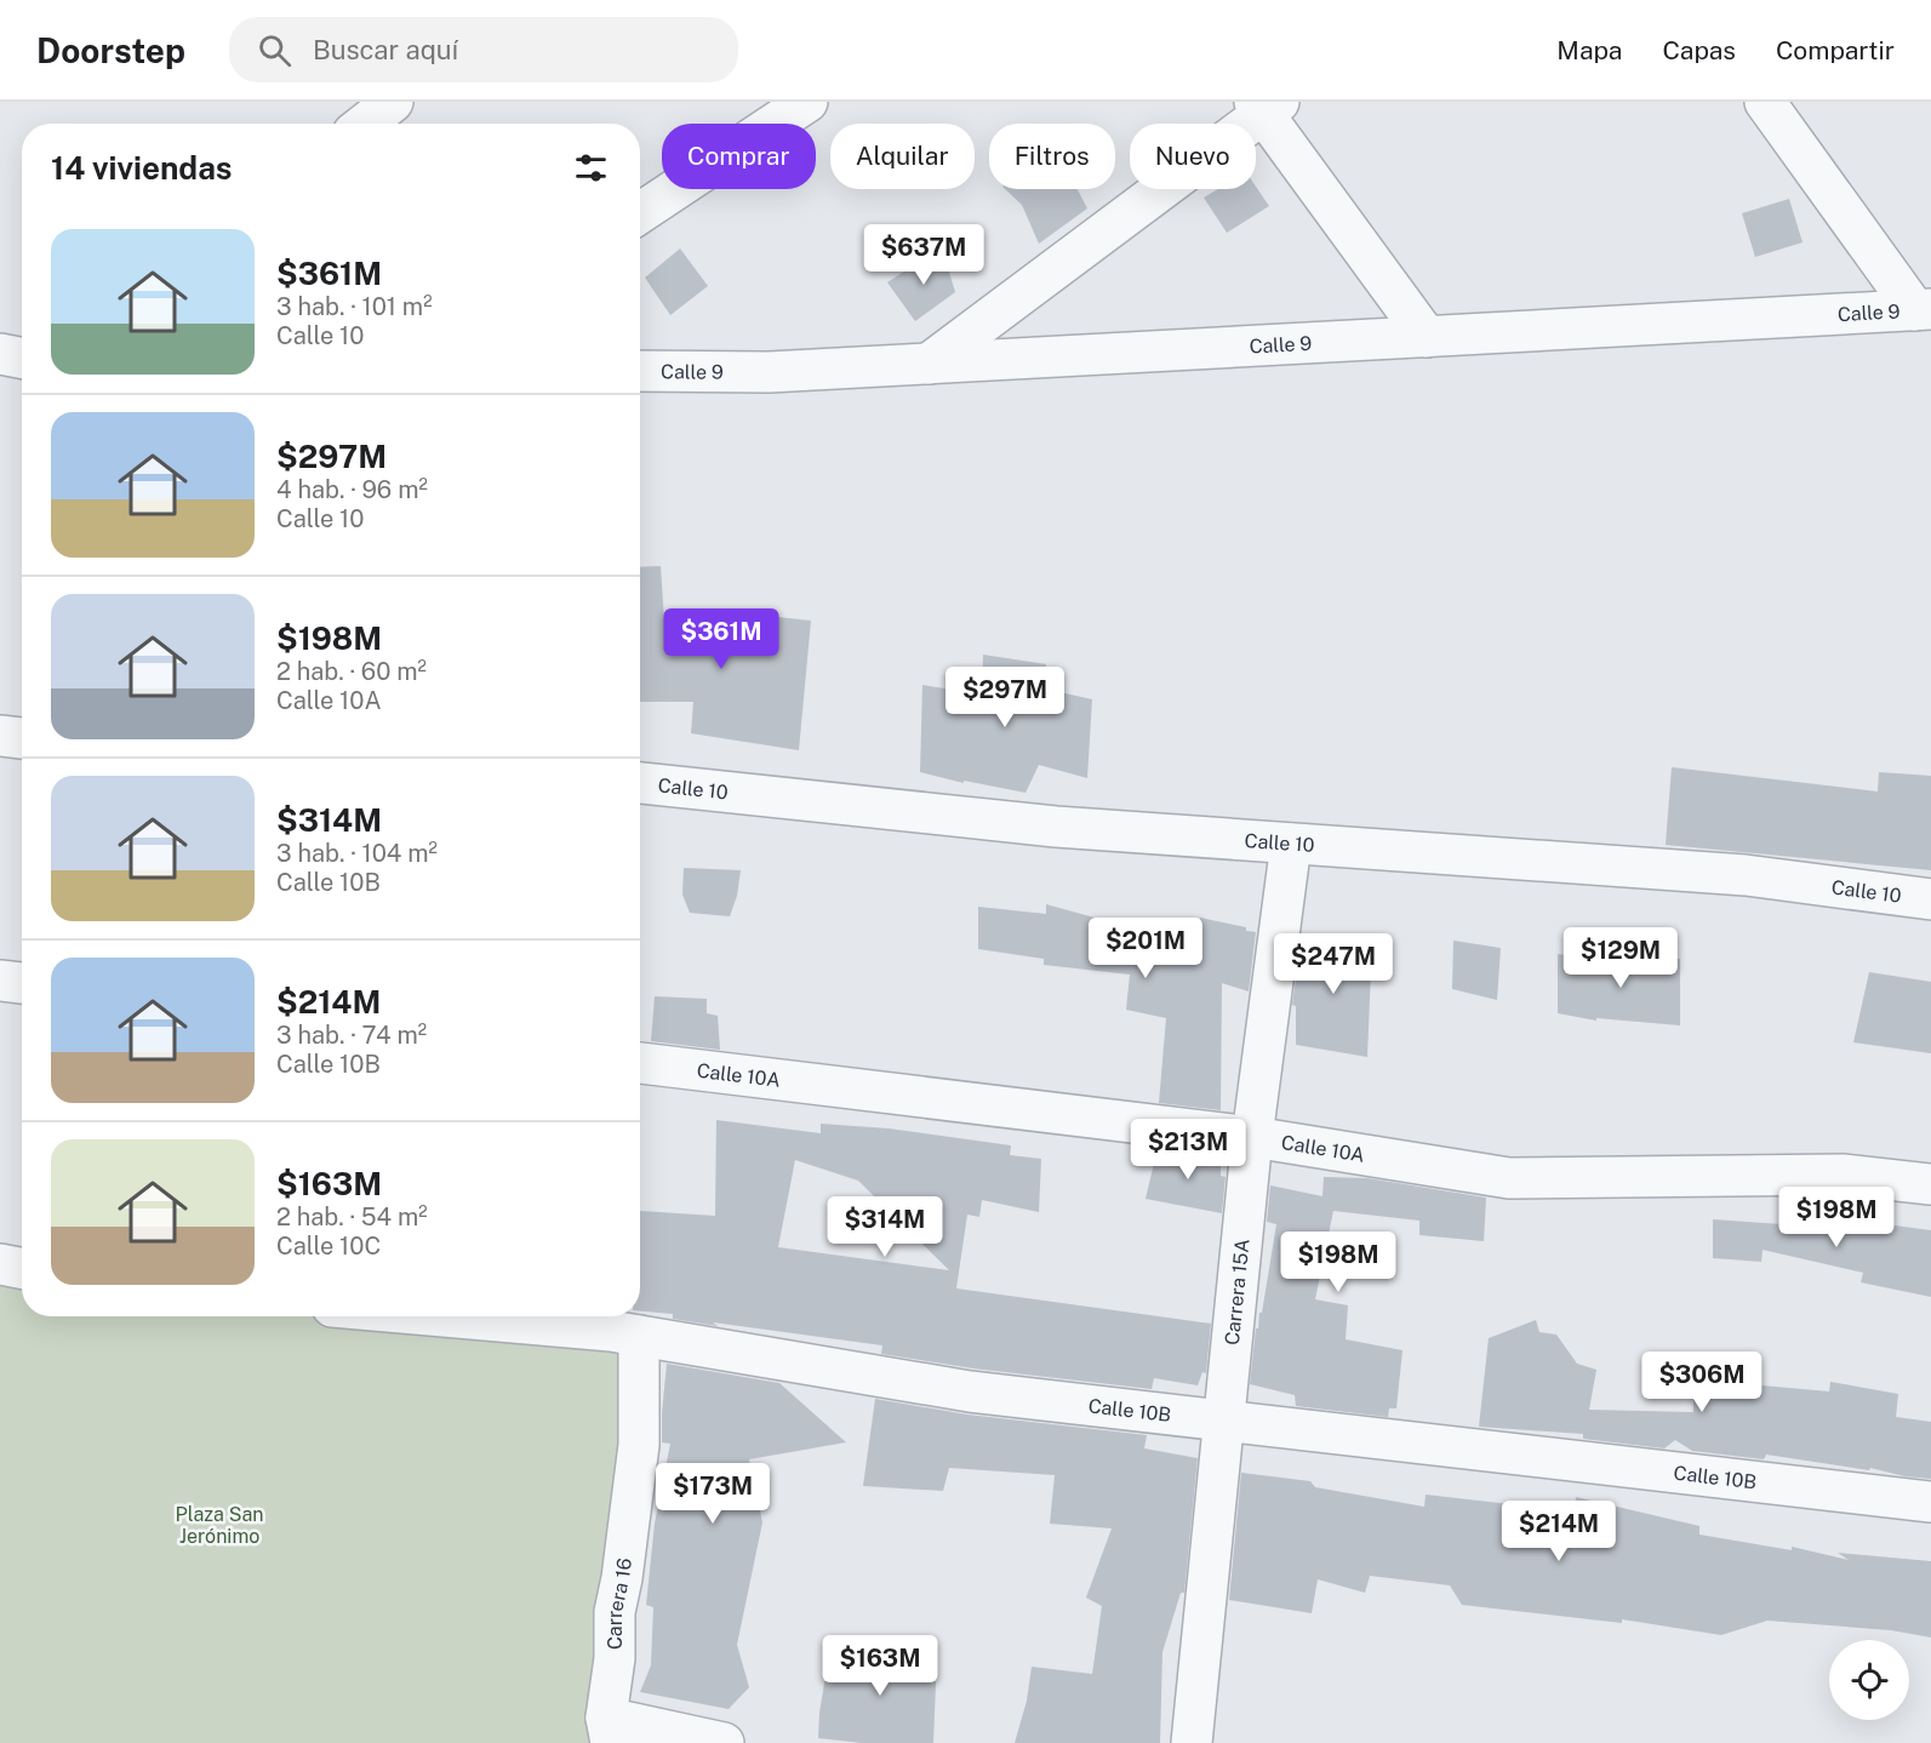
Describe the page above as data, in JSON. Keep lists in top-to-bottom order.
{
  "streets": {
    "street": [
      "Calle 9",
      "Calle 10",
      "Calle 10A",
      "Carrera 15A",
      "Calle 10B",
      "Carrera 16"
    ]
  },
  "crossings": [
    ["Calle 10", "Carrera 15A"],
    ["Calle 10A", "Carrera 15A"],
    ["Carrera 15A", "Calle 10B"],
    ["Calle 10B", "Carrera 16"]
  ],
  "parks": ["Plaza San Jerónimo"],
  "page": {
    "header": "Doorstep",
    "search": "Buscar aquí",
    "nav": ["Mapa", "Capas", "Compartir"],
    "chip": [
      "Comprar",
      "Alquilar",
      "Filtros",
      "Nuevo"
    ],
    "heading": "14 viviendas",
    "list": [
      {
        "name": "$361M",
        "note": "3 hab. · 101 m² · Calle 10"
      },
      {
        "name": "$297M",
        "note": "4 hab. · 96 m² · Calle 10"
      },
      {
        "name": "$198M",
        "note": "2 hab. · 60 m² · Calle 10A"
      },
      {
        "name": "$314M",
        "note": "3 hab. · 104 m² · Calle 10B"
      },
      {
        "name": "$214M",
        "note": "3 hab. · 74 m² · Calle 10B"
      },
      {
        "name": "$163M",
        "note": "2 hab. · 54 m² · Calle 10C"
      }
    ],
    "price": [
      "$637M",
      "$361M",
      "$297M",
      "$201M",
      "$129M",
      "$247M",
      "$213M",
      "$198M",
      "$314M",
      "$198M",
      "$306M",
      "$173M",
      "$214M",
      "$163M"
    ]
  }
}
